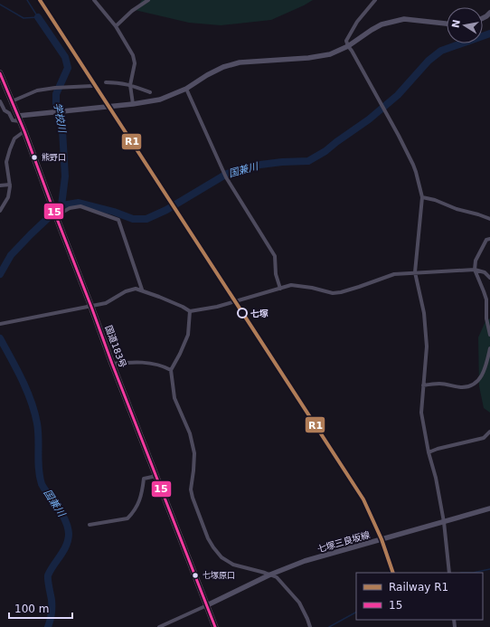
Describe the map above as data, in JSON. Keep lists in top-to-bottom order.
{
  "streets": {
    "highway": ["国道183号"],
    "street": ["七塚三良坂線"]
  },
  "crossings": [
    ["国道183号", "七塚三良坂線"]
  ],
  "water": ["学校川", "国兼川"],
  "places": ["熊野口", "七塚", "七塚原口"],
  "lines": ["rail line R1", "transit line 15"],
  "legend": ["Railway R1", "15"],
  "scale_bar": "100 m",
  "north": "left"
}
